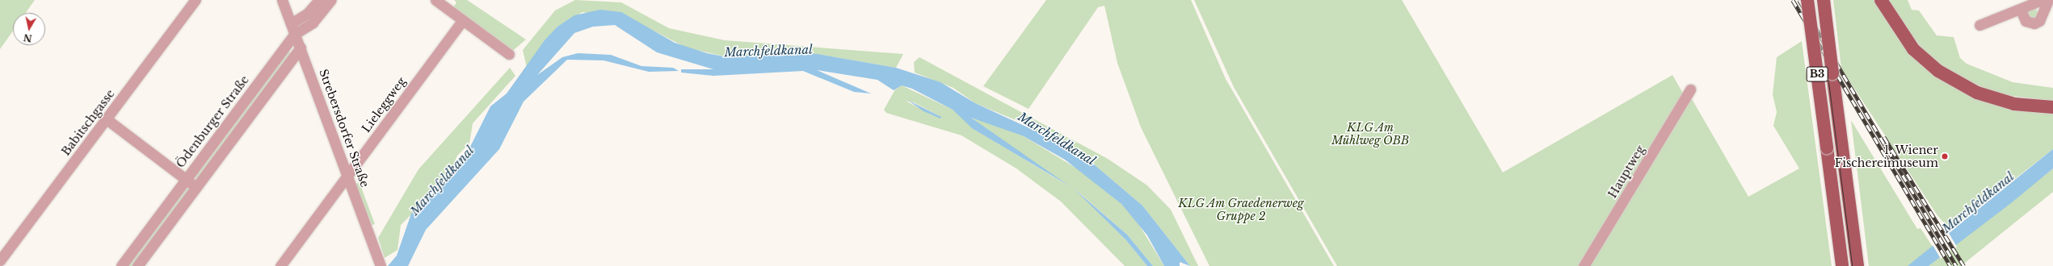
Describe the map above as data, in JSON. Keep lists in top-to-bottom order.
{
  "streets": {
    "main road": ["B3"],
    "street": [
      "Lieleggweg",
      "Ödenburger Straße",
      "Babitschgasse",
      "Strebersdorfer Straße",
      "Hauptweg"
    ]
  },
  "crossings": [
    ["Lieleggweg", "Strebersdorfer Straße"],
    ["Ödenburger Straße", "Strebersdorfer Straße"]
  ],
  "water": ["Marchfeldkanal"],
  "parks": ["KLG Am Mühlweg ÖBB", "KLG Am Graedenerweg Gruppe 2"],
  "places": ["1. Wiener Fischereimuseum"],
  "north": "bottom"
}
